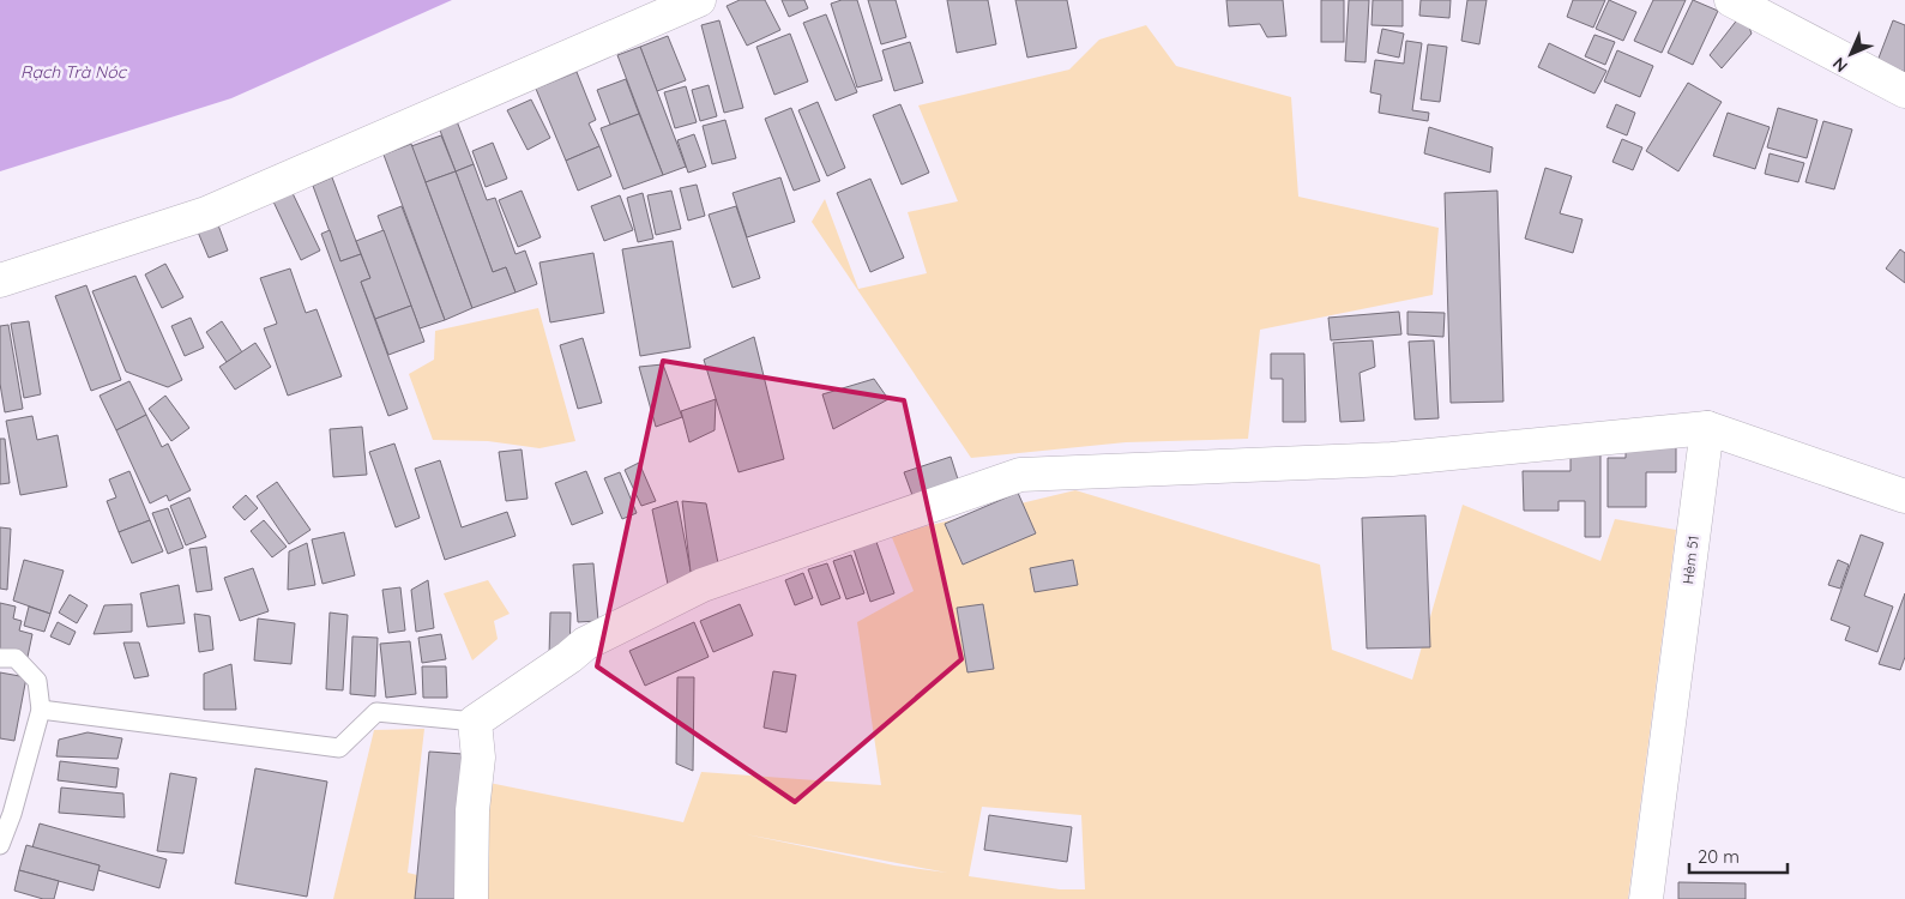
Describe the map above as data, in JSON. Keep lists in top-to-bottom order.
{
  "streets": {
    "street": ["Hẻm 51"]
  },
  "water": ["Rạch Trà Nóc"],
  "scale_bar": "20 m",
  "north": "bottom left"
}
